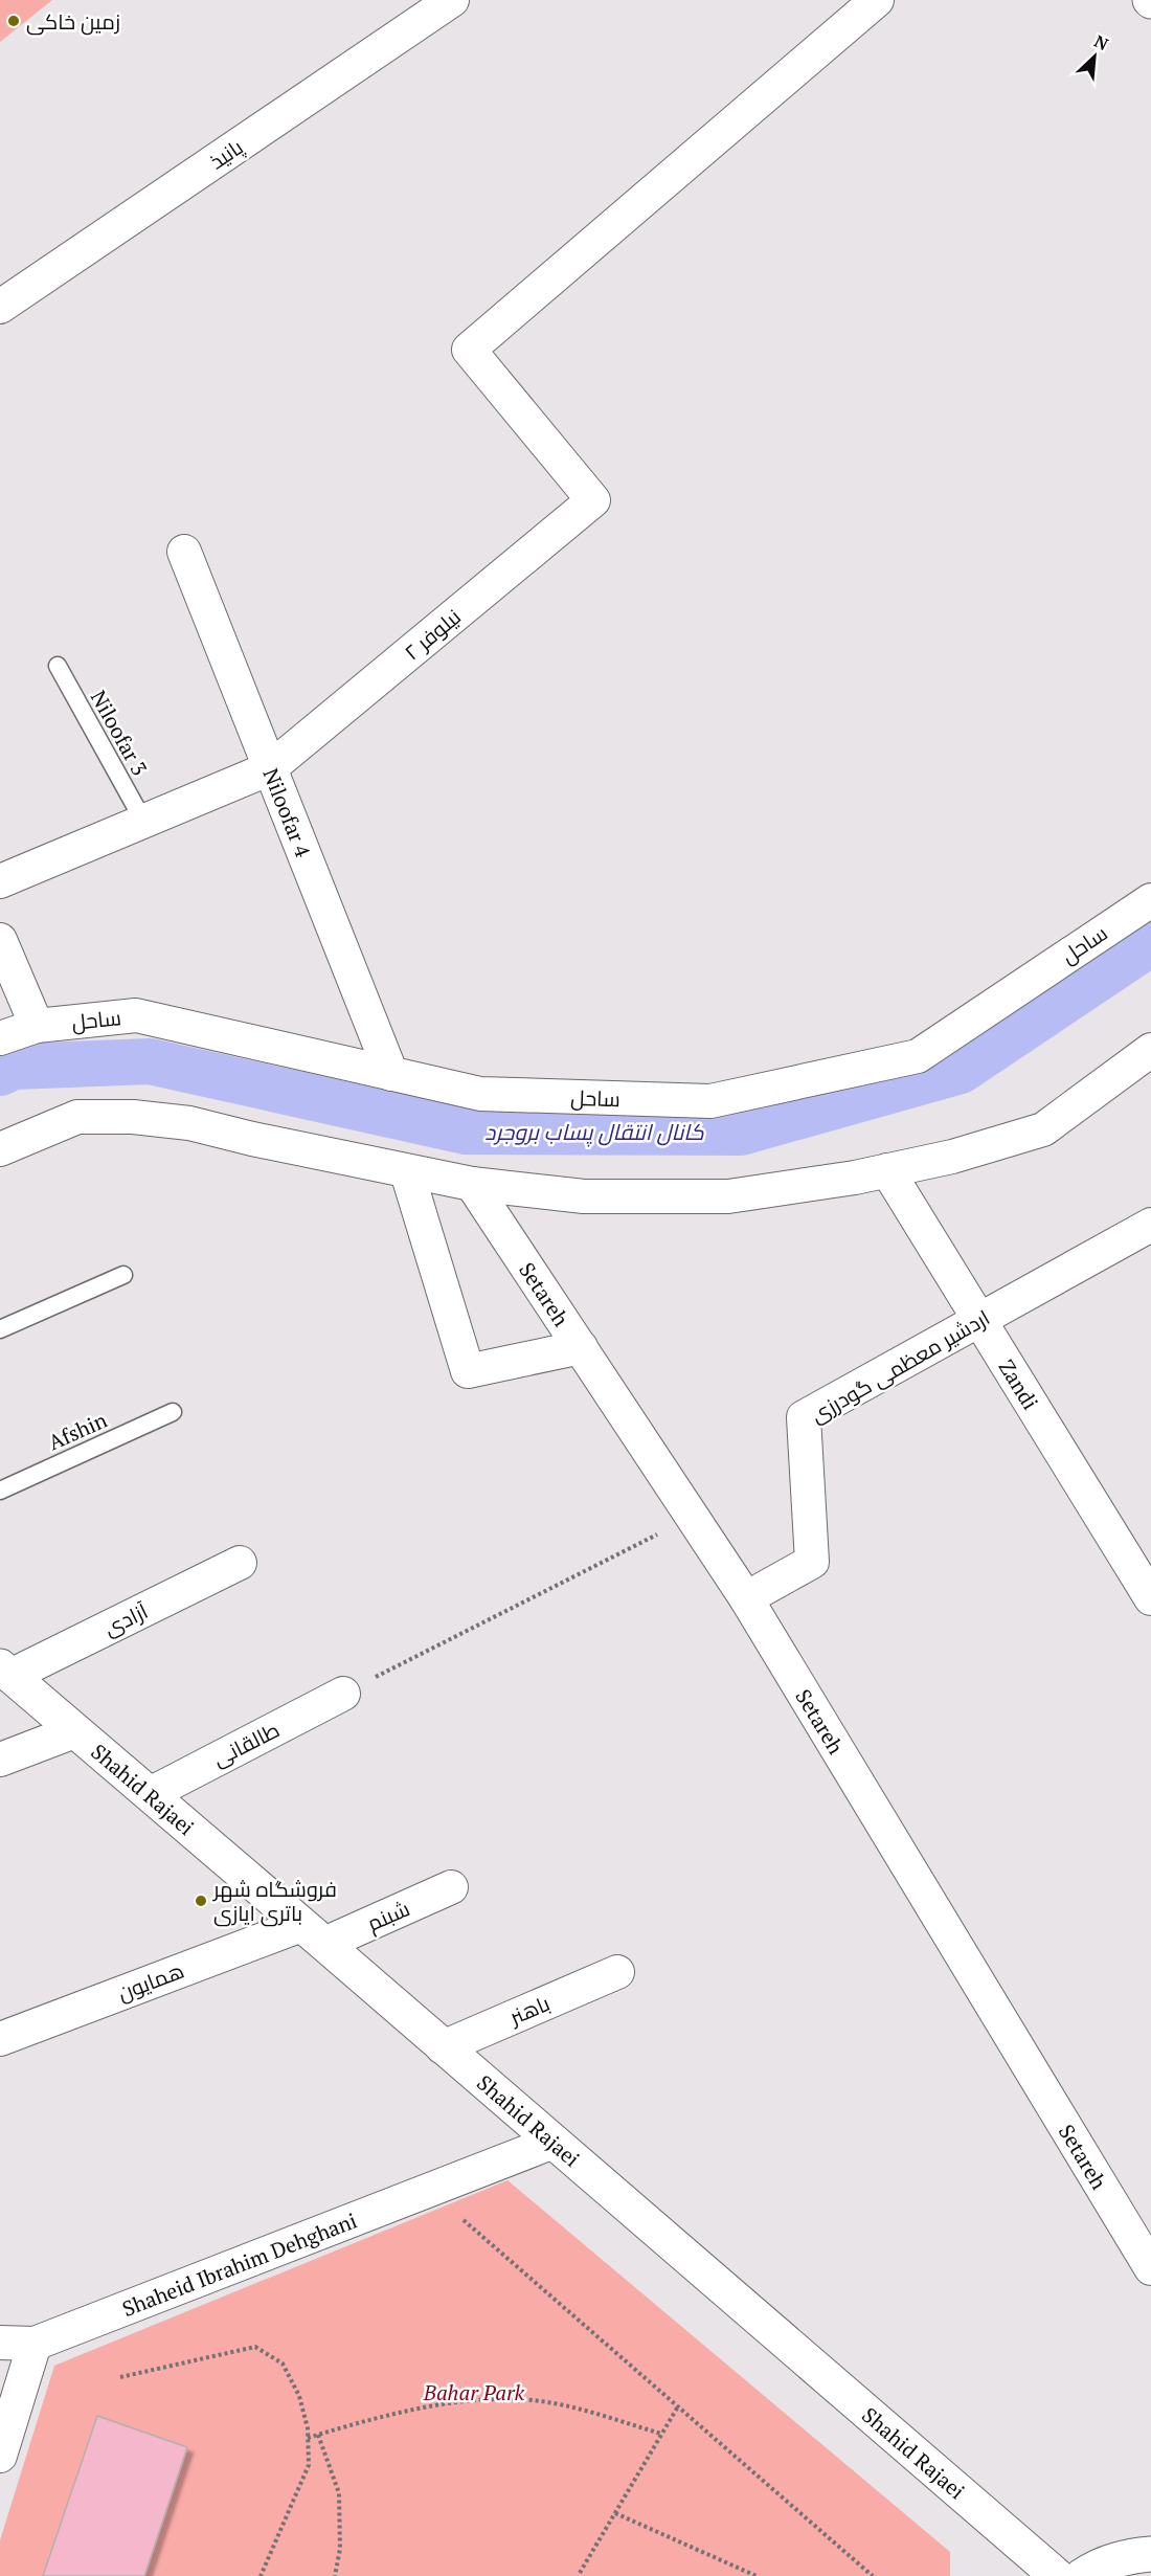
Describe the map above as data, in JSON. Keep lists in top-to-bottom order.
{
  "streets": {
    "street": [
      "پانیذ",
      "نیلوفر ۲",
      "Niloofar 4",
      "ساحل",
      "Setareh",
      "اردشیر معظمی گودرزی",
      "Zandi",
      "آزادی",
      "طالقانی",
      "Shahid Rajaei",
      "شبنم",
      "همایون",
      "باهنر",
      "Shaheid Ibrahim Dehghani"
    ],
    "lane": ["Niloofar 3", "Afshin"]
  },
  "crossings": [
    ["نیلوفر ۲", "Niloofar 3"],
    ["نیلوفر ۲", "Niloofar 4"],
    ["Niloofar 4", "ساحل"],
    ["Setareh", "اردشیر معظمی گودرزی"],
    ["اردشیر معظمی گودرزی", "Zandi"],
    ["آزادی", "Shahid Rajaei"],
    ["طالقانی", "Shahid Rajaei"],
    ["Shahid Rajaei", "شبنم"],
    ["Shahid Rajaei", "همایون"],
    ["Shahid Rajaei", "باهنر"],
    ["Shahid Rajaei", "Shaheid Ibrahim Dehghani"],
    ["شبنم", "همایون"]
  ],
  "water": ["کانال انتقال پساب بروجرد"],
  "parks": ["Bahar Park"],
  "places": ["زمین خاکی", "فروشگاه شهر باتری ایازی"],
  "north": "top right"
}
